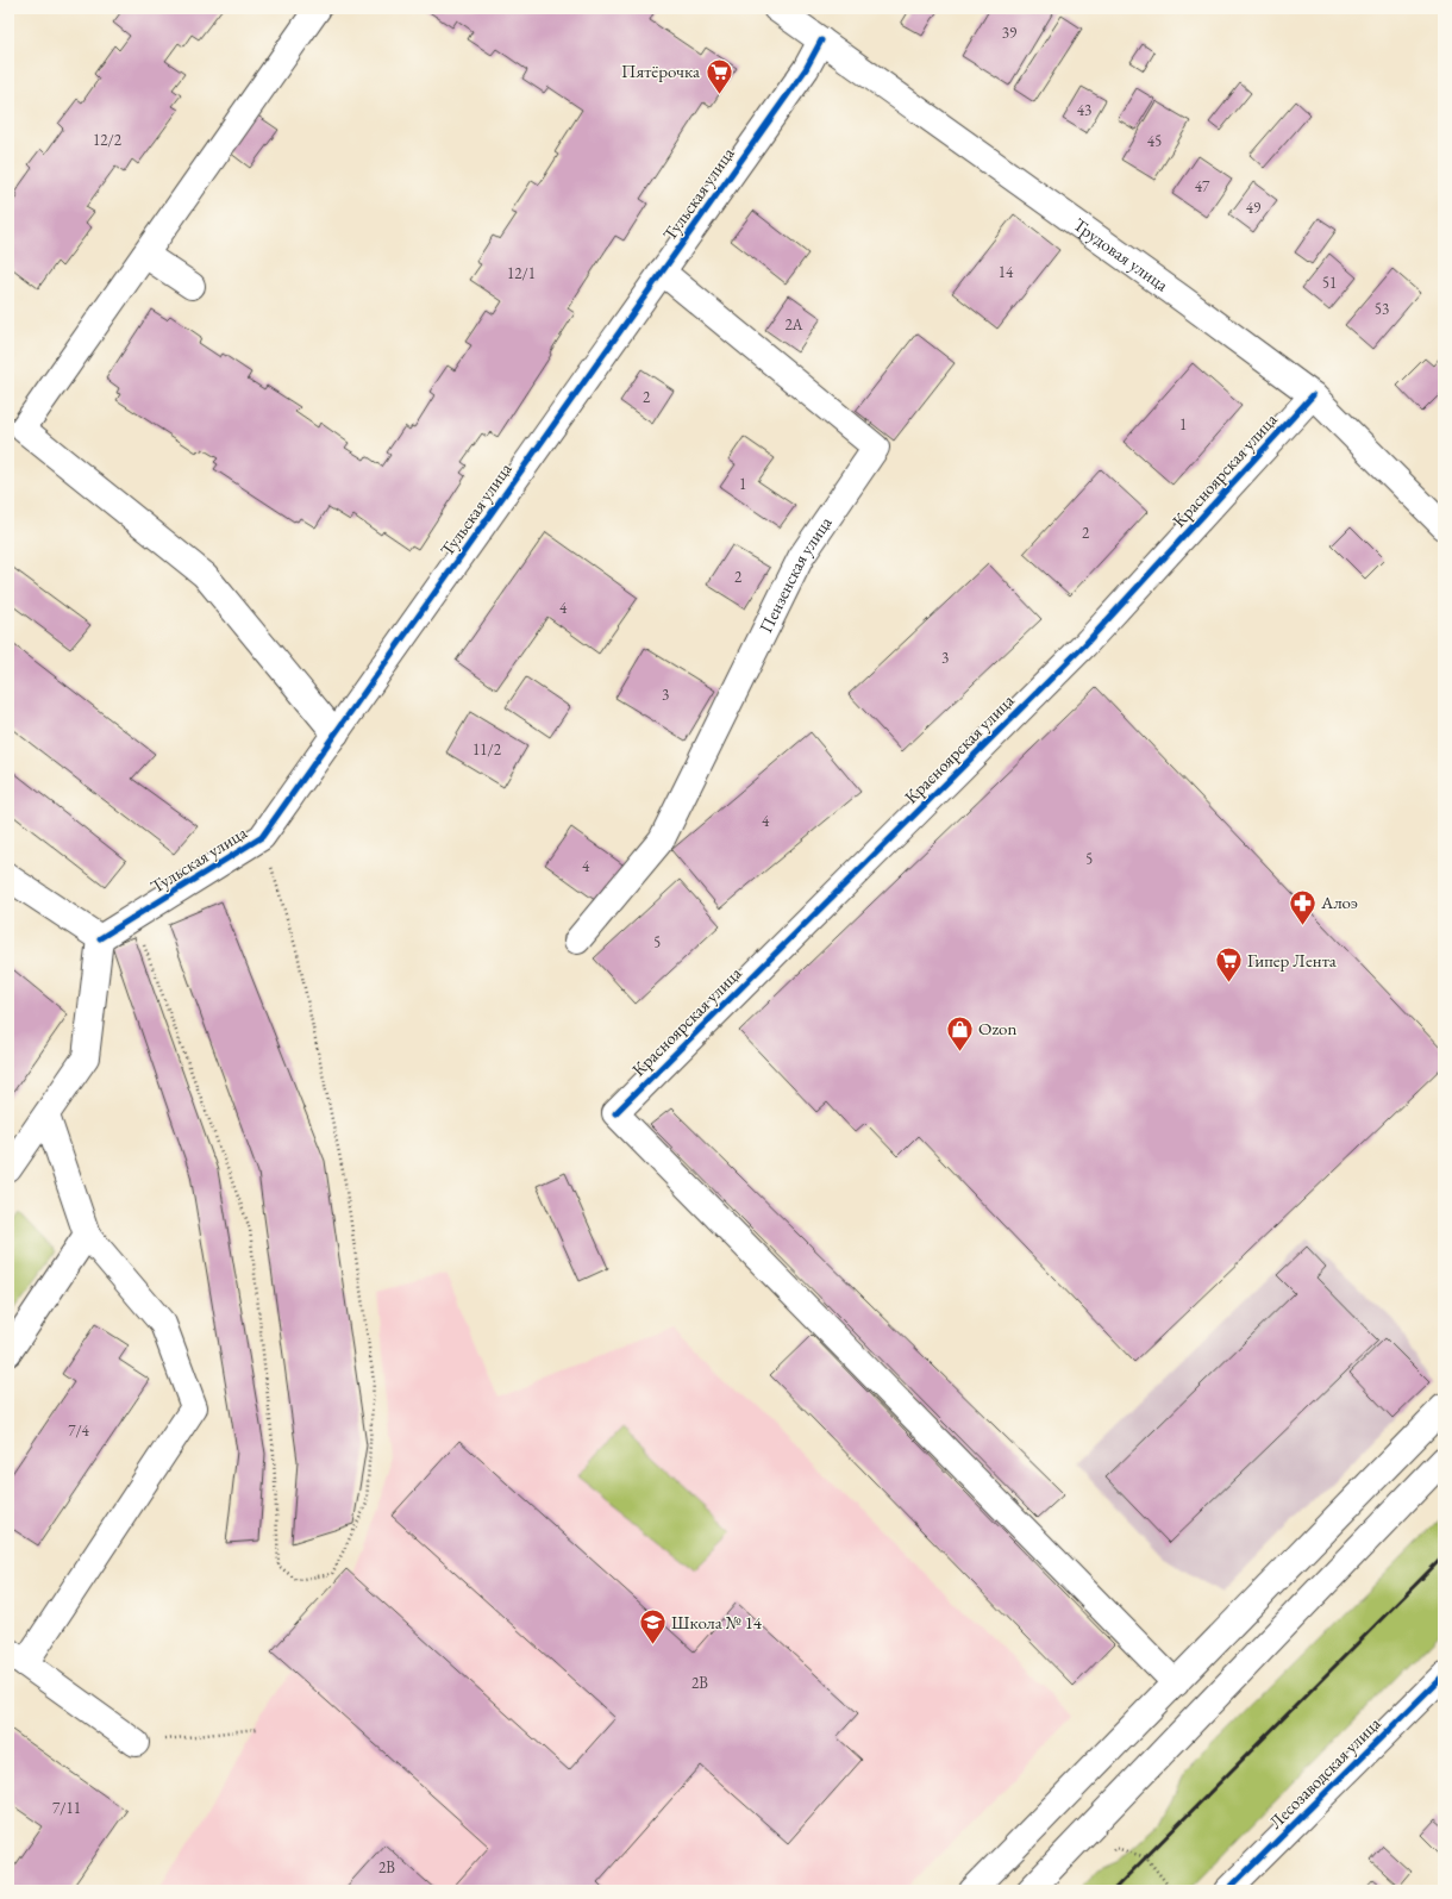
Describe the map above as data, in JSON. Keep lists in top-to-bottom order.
{
  "streets": {
    "street": [
      "Тульская улица",
      "Трудовая улица",
      "Красноярская улица",
      "Пензенская улица",
      "Лесозаводская улица"
    ]
  },
  "crossings": [
    ["Тульская улица", "Трудовая улица"],
    ["Тульская улица", "Пензенская улица"],
    ["Трудовая улица", "Красноярская улица"]
  ],
  "places": {
    "supermarket": ["Пятёрочка", "Гипер Лента"],
    "pharmacy": ["Алоэ"],
    "shop": ["Ozon"],
    "school or university": ["Школа № 14"]
  },
  "house_numbers": [
    "39",
    "43",
    "12/2",
    "45",
    "47",
    "49",
    "14",
    "12/1",
    "51",
    "53",
    "2А",
    "2",
    "1",
    "1",
    "2",
    "2",
    "4",
    "3",
    "3",
    "11/2",
    "4",
    "5",
    "4",
    "5",
    "7/4",
    "2В",
    "7/11",
    "2В"
  ]
}
